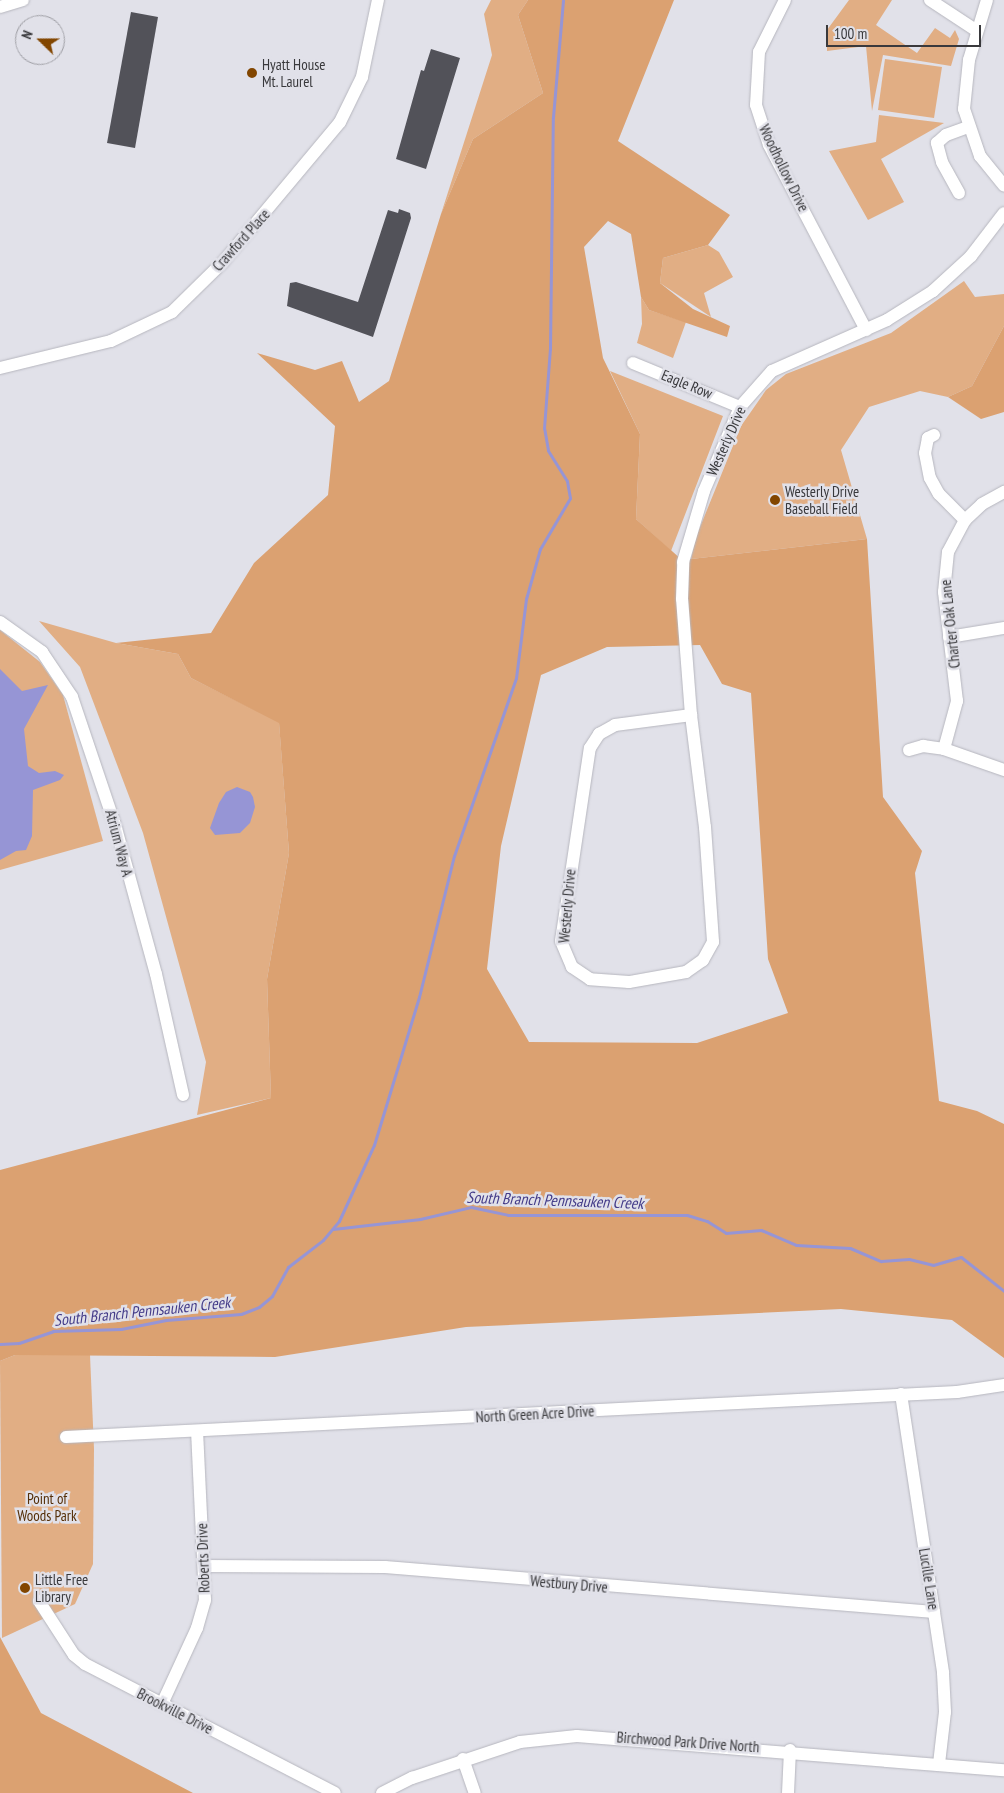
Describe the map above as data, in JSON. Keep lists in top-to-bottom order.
{
  "streets": {
    "street": [
      "Woodhollow Drive",
      "Crawford Place",
      "Eagle Row",
      "Westerly Drive",
      "Charter Oak Lane",
      "Atrium Way A",
      "North Green Acre Drive",
      "Roberts Drive",
      "Lucille Lane",
      "Westbury Drive",
      "Brookville Drive",
      "Birchwood Park Drive North"
    ]
  },
  "crossings": [
    ["Woodhollow Drive", "Westerly Drive"],
    ["Eagle Row", "Westerly Drive"],
    ["North Green Acre Drive", "Roberts Drive"],
    ["North Green Acre Drive", "Lucille Lane"],
    ["Roberts Drive", "Westbury Drive"],
    ["Roberts Drive", "Brookville Drive"],
    ["Lucille Lane", "Westbury Drive"],
    ["Lucille Lane", "Birchwood Park Drive North"]
  ],
  "water": ["South Branch Pennsauken Creek"],
  "parks": ["Point of Woods Park"],
  "places": ["Hyatt House Mt. Laurel", "Westerly Drive Baseball Field", "Little Free Library"],
  "scale_bar": "100 m",
  "north": "left"
}
